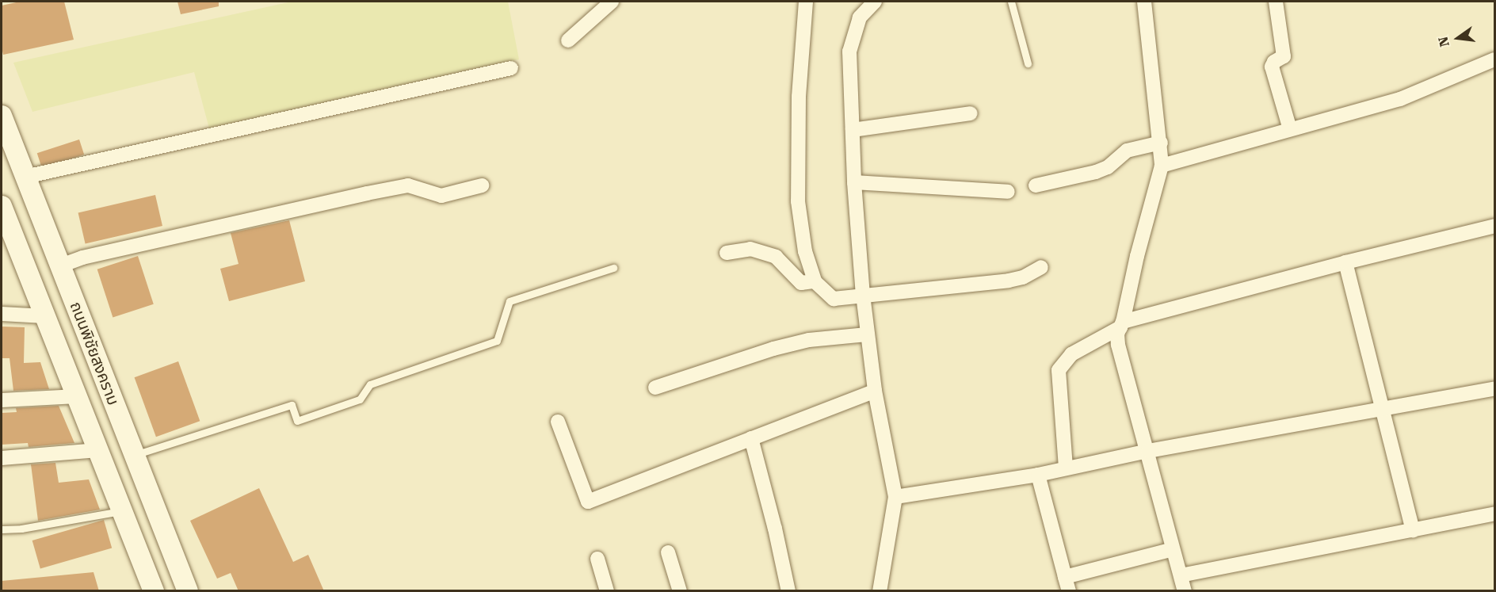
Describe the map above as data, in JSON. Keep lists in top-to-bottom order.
{
  "streets": {
    "main road": ["ถนนพิชัยสงคราม"]
  },
  "north": "left"
}
